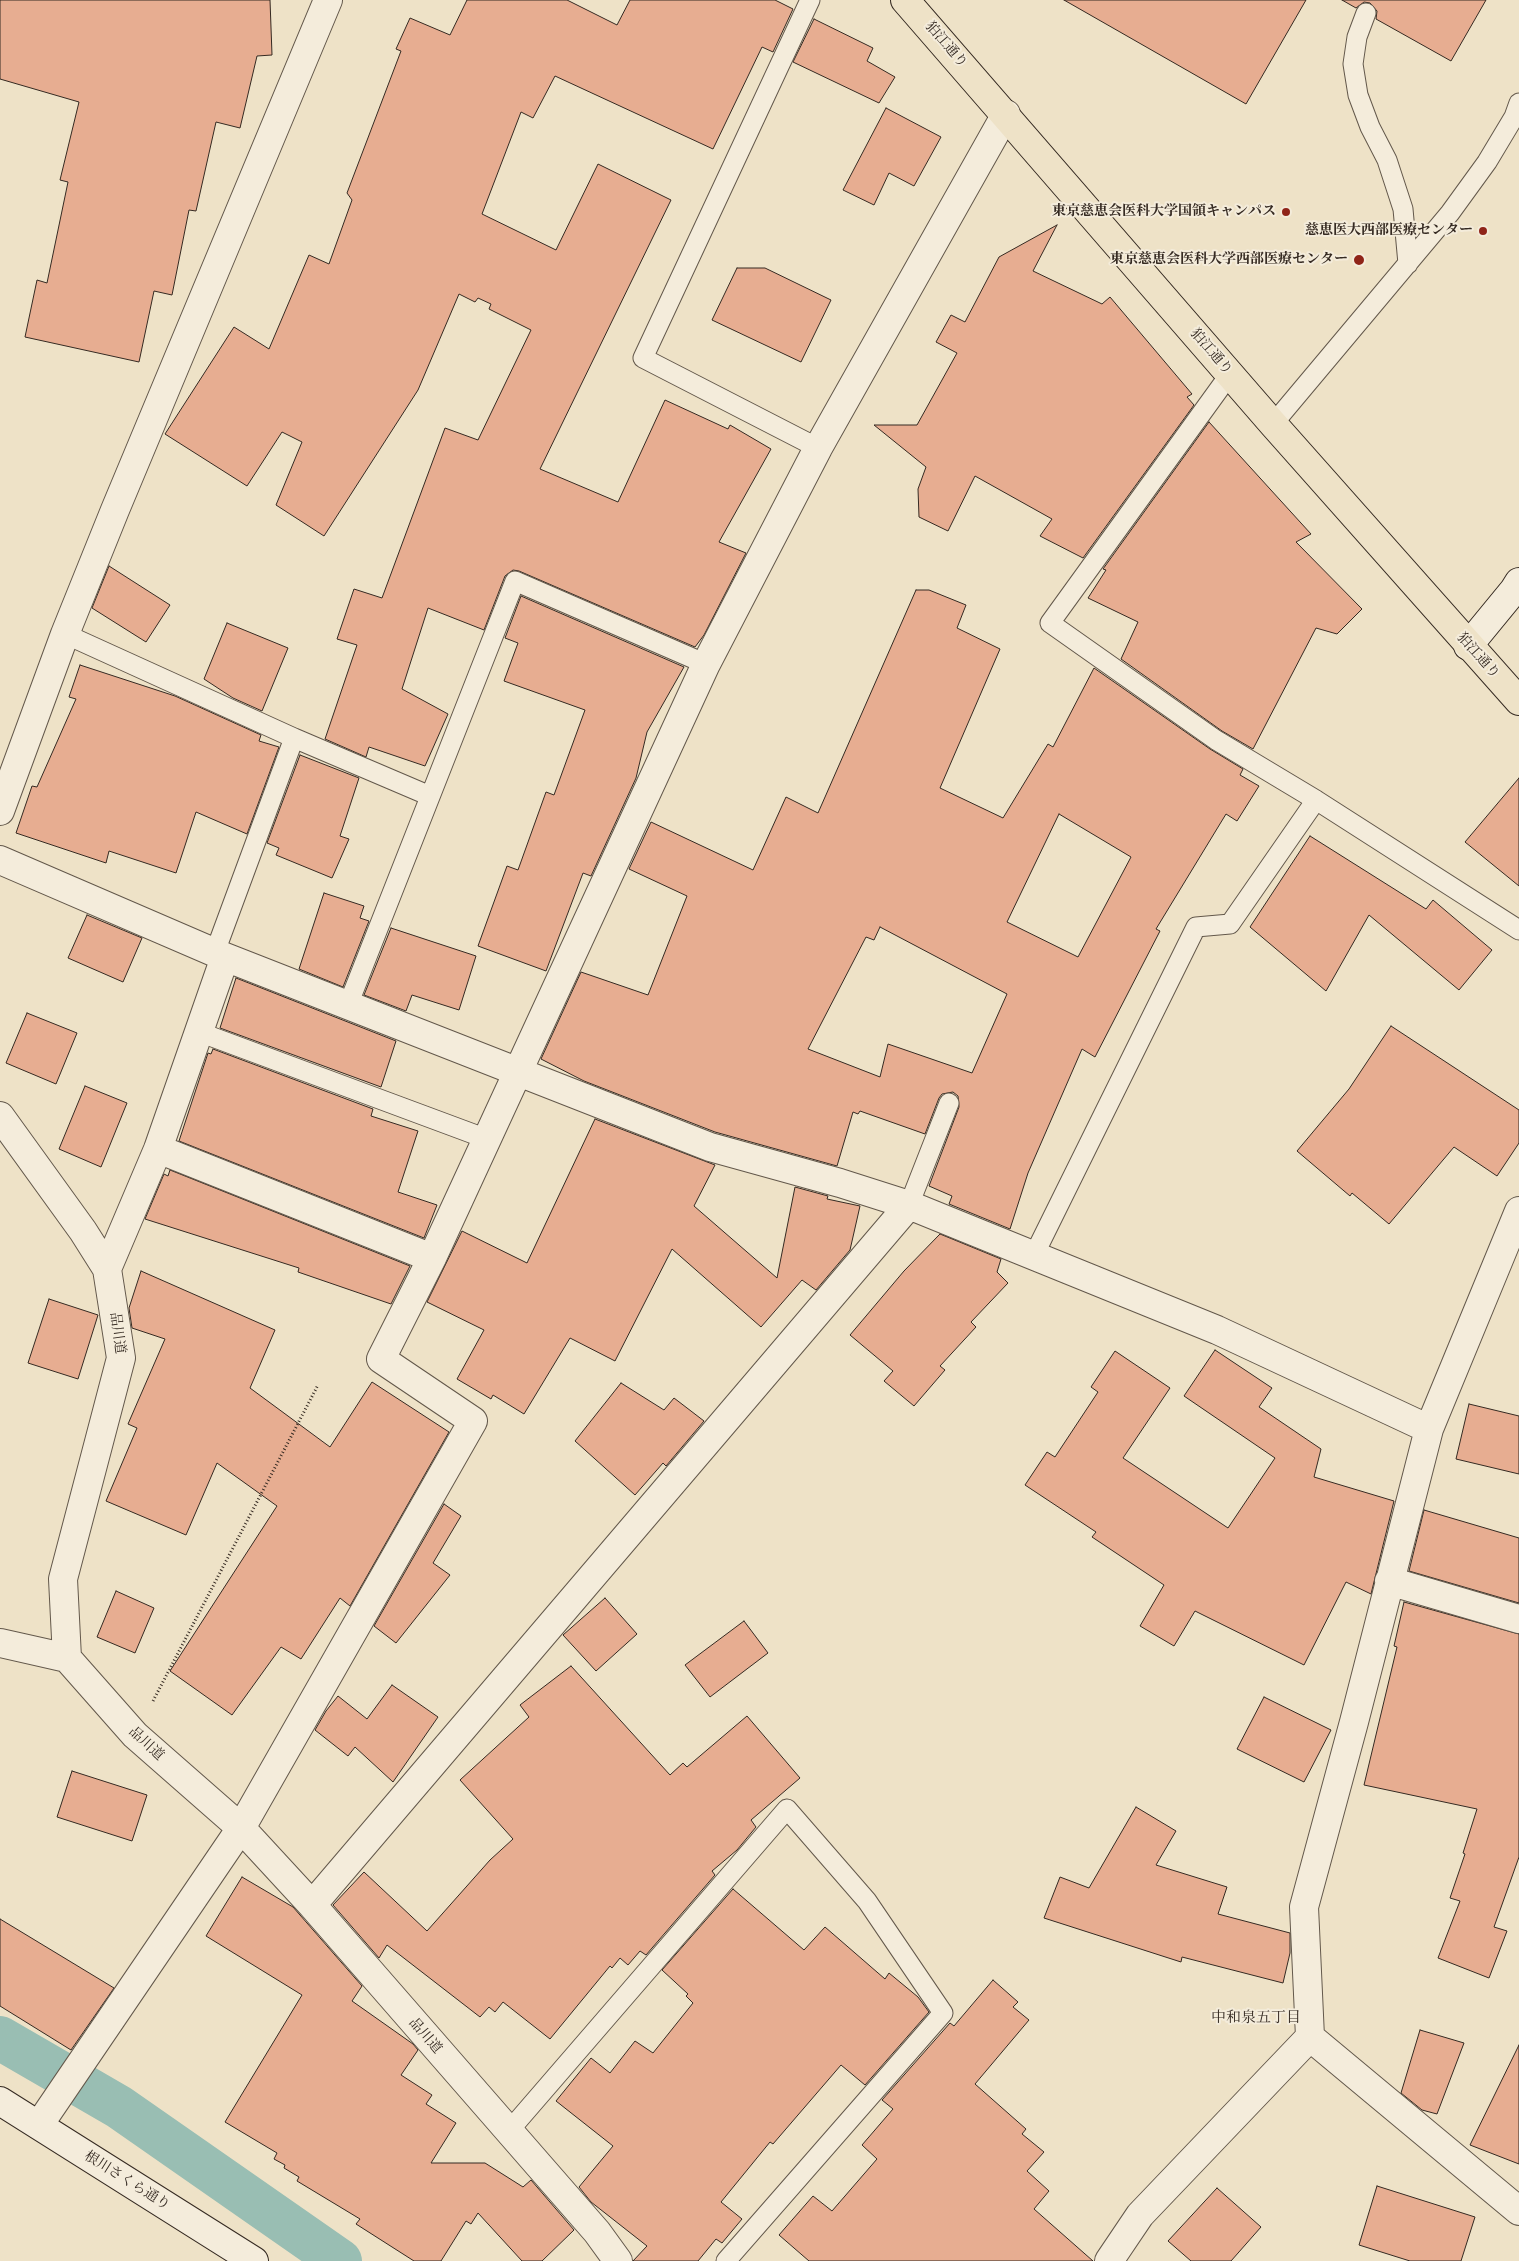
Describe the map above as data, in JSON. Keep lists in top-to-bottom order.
{
  "streets": {
    "main road": ["狛江通り"],
    "street": ["品川道", "根川さくら通り"]
  },
  "districts": ["中和泉五丁目"],
  "places": ["東京慈恵会医科大学国領キャンパス", "慈恵医大西部医療センター", "東京慈恵会医科大学西部医療センター"]
}
